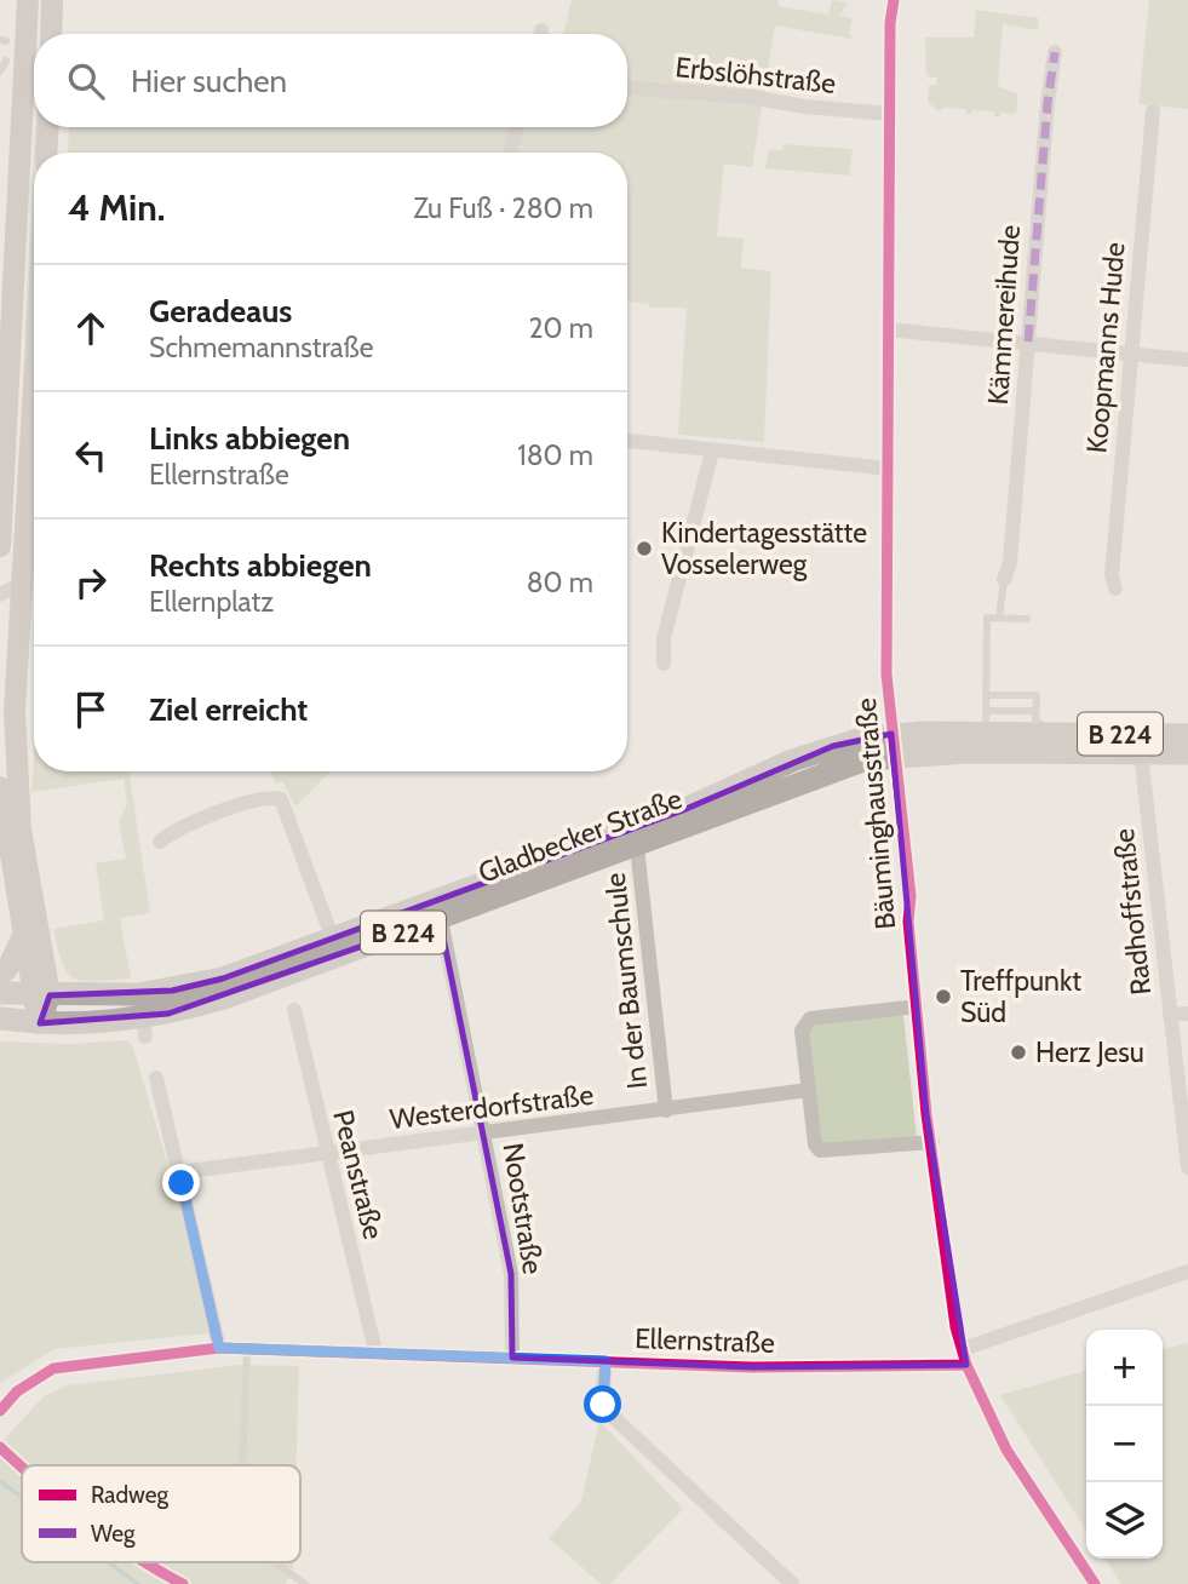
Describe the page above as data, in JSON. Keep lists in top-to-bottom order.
{
  "streets": {
    "main road": ["B 224", "Gladbecker Straße"],
    "street": [
      "Erbslöhstraße",
      "Kämmereihude",
      "Koopmanns Hude",
      "Bäuminghausstraße",
      "Radhoffstraße",
      "In der Baumschule",
      "Westerdorfstraße",
      "Peanstraße",
      "Nootstraße",
      "Ellernstraße"
    ]
  },
  "crossings": [
    ["Erbslöhstraße", "Bäuminghausstraße"],
    ["Bäuminghausstraße", "Gladbecker Straße"],
    ["Bäuminghausstraße", "Ellernstraße"],
    ["Gladbecker Straße", "Radhoffstraße"],
    ["Gladbecker Straße", "In der Baumschule"],
    ["Gladbecker Straße", "Nootstraße"],
    ["In der Baumschule", "Westerdorfstraße"],
    ["Westerdorfstraße", "Peanstraße"],
    ["Westerdorfstraße", "Nootstraße"],
    ["Peanstraße", "Ellernstraße"],
    ["Nootstraße", "Ellernstraße"]
  ],
  "places": ["Kindertagesstätte Vosselerweg", "Treffpunkt Süd", "Herz Jesu"],
  "legend": ["Radweg", "Weg"],
  "page": {
    "search": "Hier suchen",
    "heading": ["4 Min.", "Zu Fuß · 280 m"],
    "list": [
      ["Geradeaus", "Schmemannstraße", "20 m"],
      ["Links abbiegen", "Ellernstraße", "180 m"],
      ["Rechts abbiegen", "Ellernplatz", "80 m"],
      "Ziel erreicht"
    ],
    "map_buttons": ["+", "−"]
  }
}
